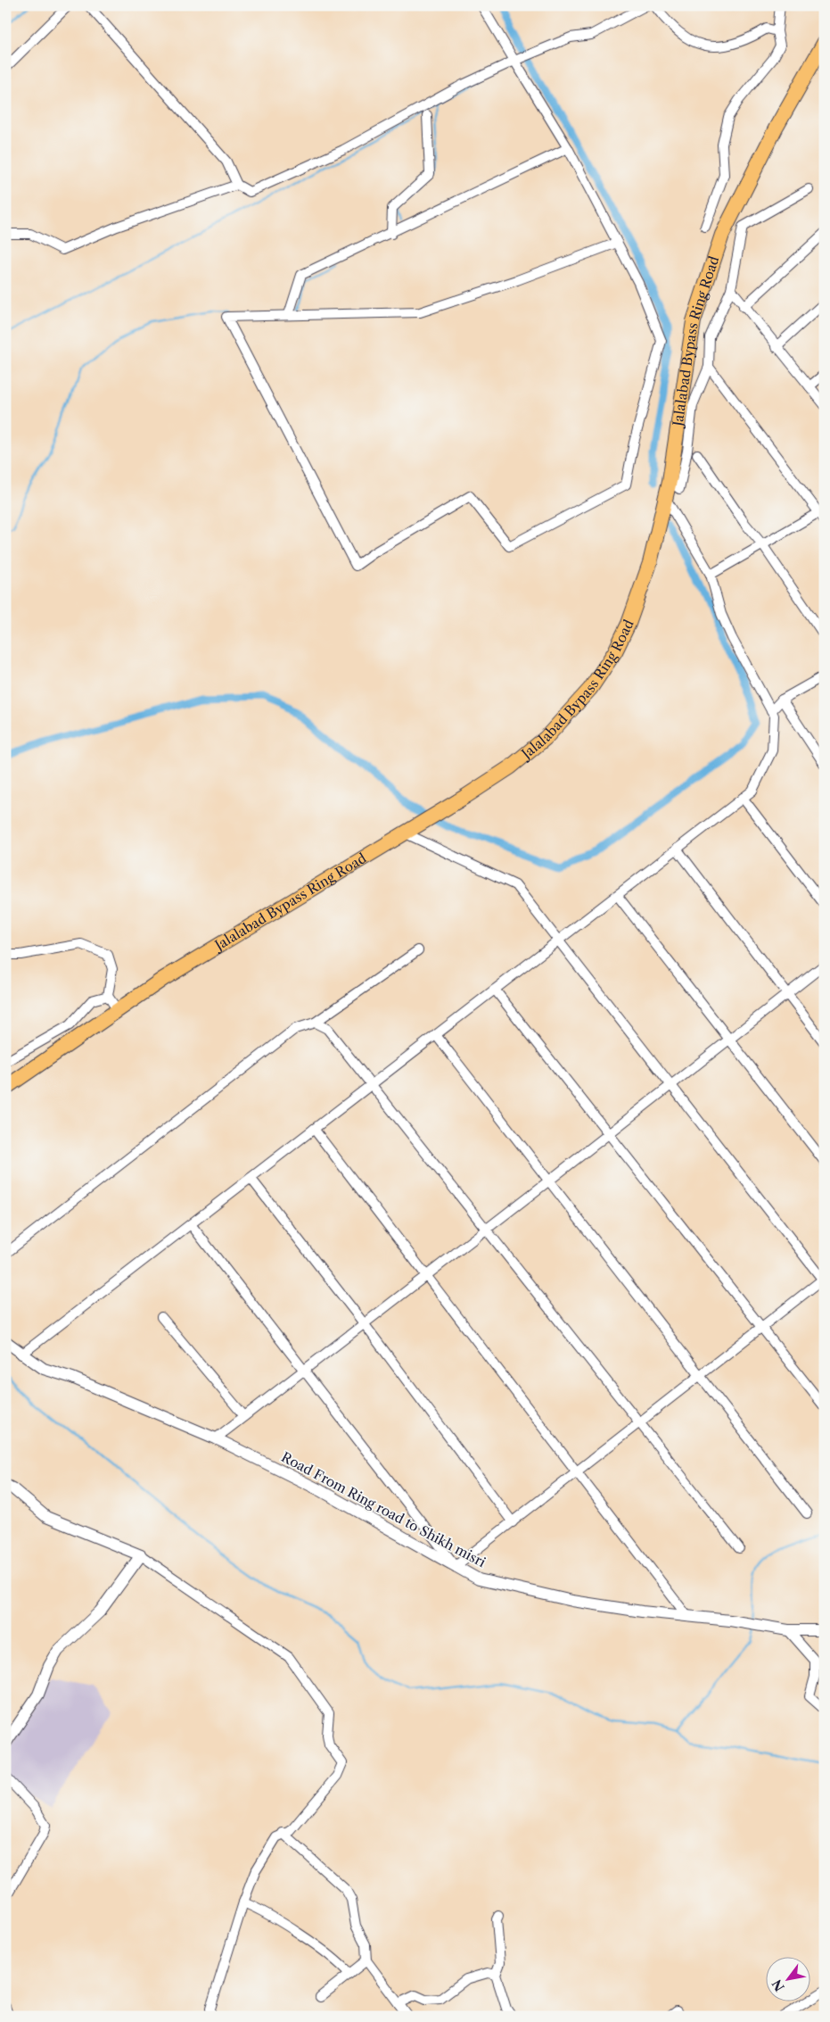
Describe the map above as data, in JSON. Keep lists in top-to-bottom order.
{
  "streets": {
    "highway": ["Jalalabad Bypass Ring Road"],
    "street": ["Road From Ring road to Shikh misri"]
  },
  "north": "bottom left"
}
